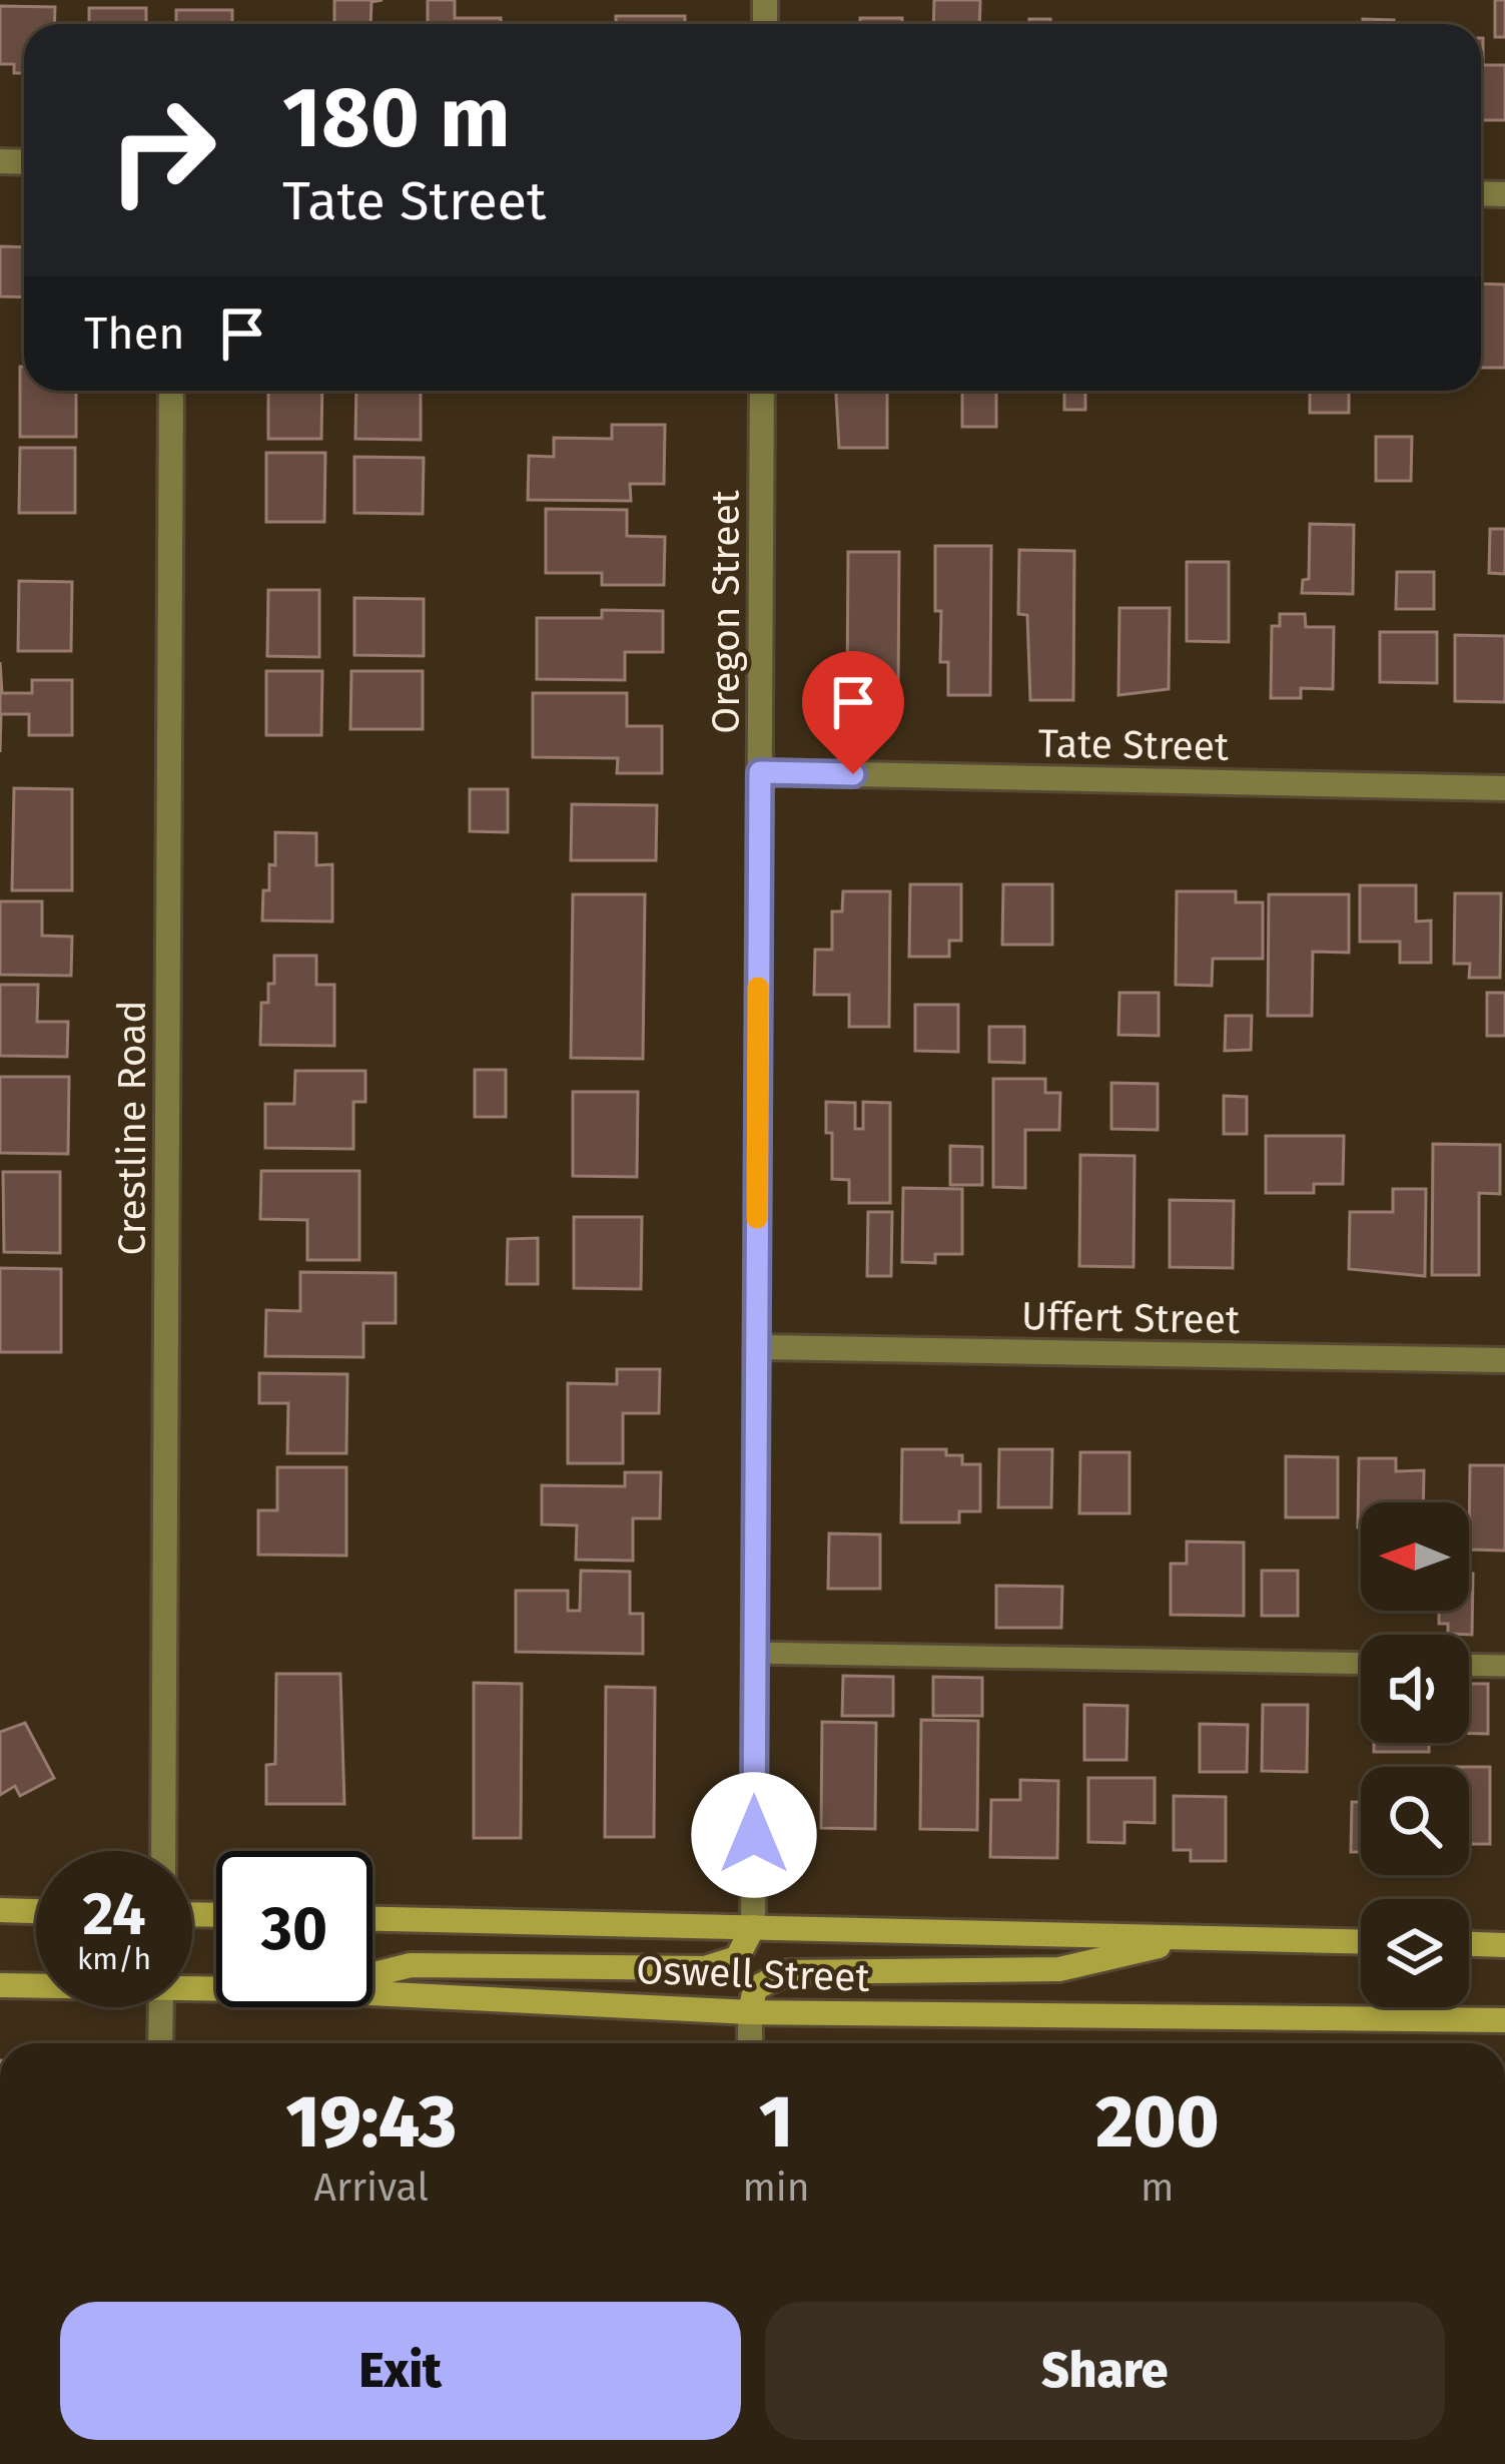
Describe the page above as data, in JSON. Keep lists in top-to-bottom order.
{
  "streets": {
    "main road": ["Oswell Street"],
    "street": [
      "Oregon Street",
      "Tate Street",
      "Crestline Road",
      "Uffert Street"
    ]
  },
  "crossings": [
    ["Oregon Street", "Tate Street"],
    ["Oregon Street", "Uffert Street"],
    ["Oregon Street", "Oswell Street"]
  ],
  "north": "left",
  "page": {
    "turn": ["180 m", "Tate Street"],
    "then": "Then",
    "speed": "24 km/h",
    "limit": "30",
    "eta": [
      "19:43",
      "Arrival",
      "1",
      "min",
      "200",
      "m"
    ],
    "buttons": ["Exit", "Share"]
  }
}
